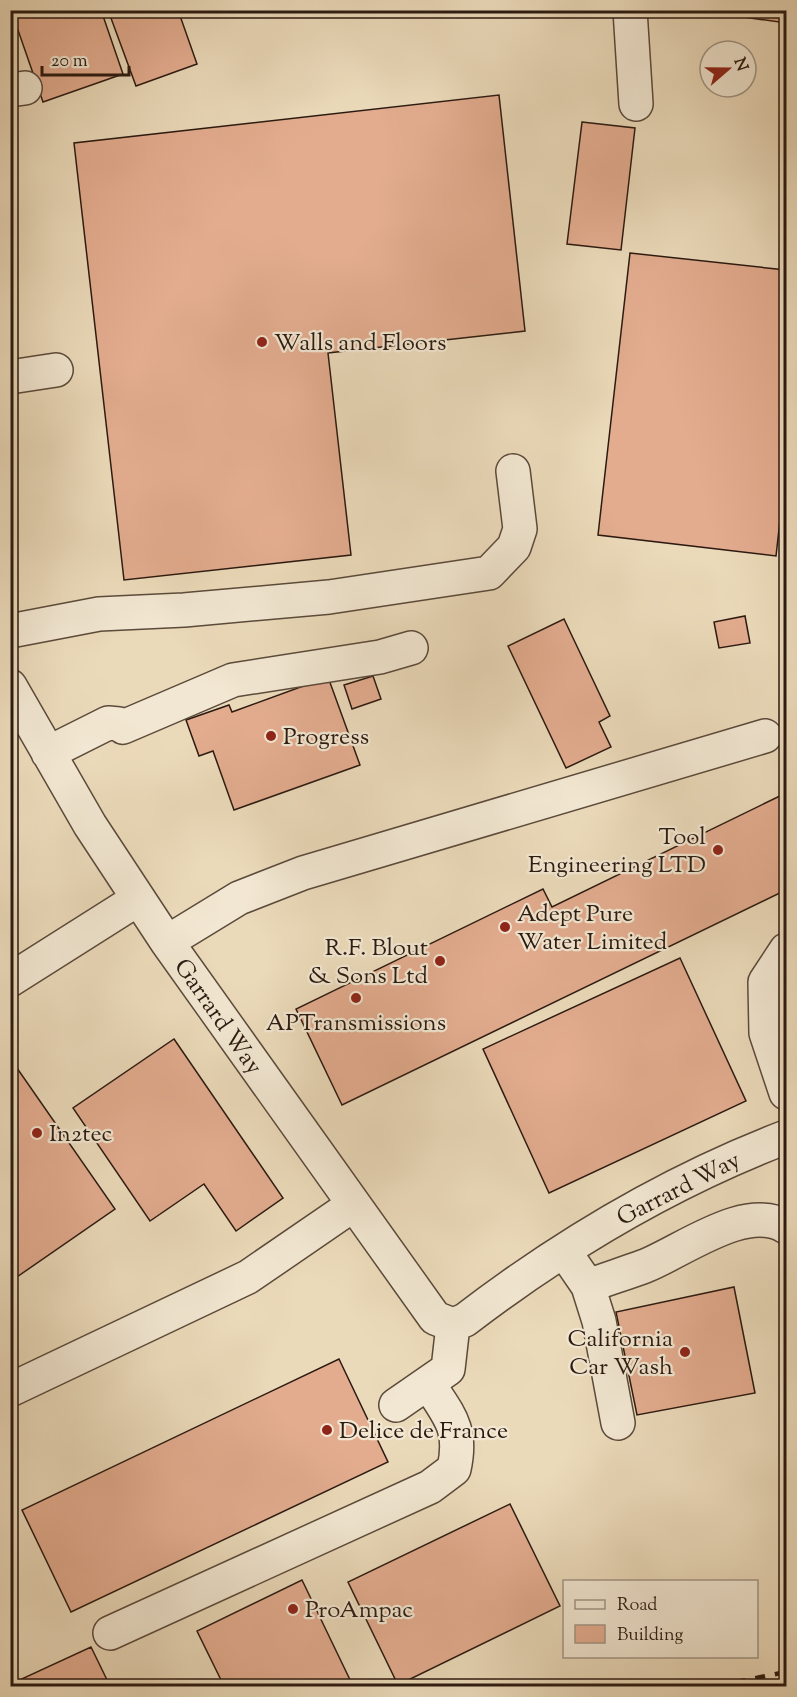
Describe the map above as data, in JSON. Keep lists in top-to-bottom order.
{
  "streets": {
    "street": ["Garrard Way"]
  },
  "places": [
    "Walls and Floors",
    "Progress",
    "Tool Engineering LTD",
    "Adept Pure Water Limited",
    "R.F. Blout & Sons Ltd",
    "APTransmissions",
    "In2tec",
    "California Car Wash",
    "Delice de France",
    "ProAmpac"
  ],
  "legend": ["Road", "Building"],
  "scale_bar": "20 m",
  "north": "right"
}
